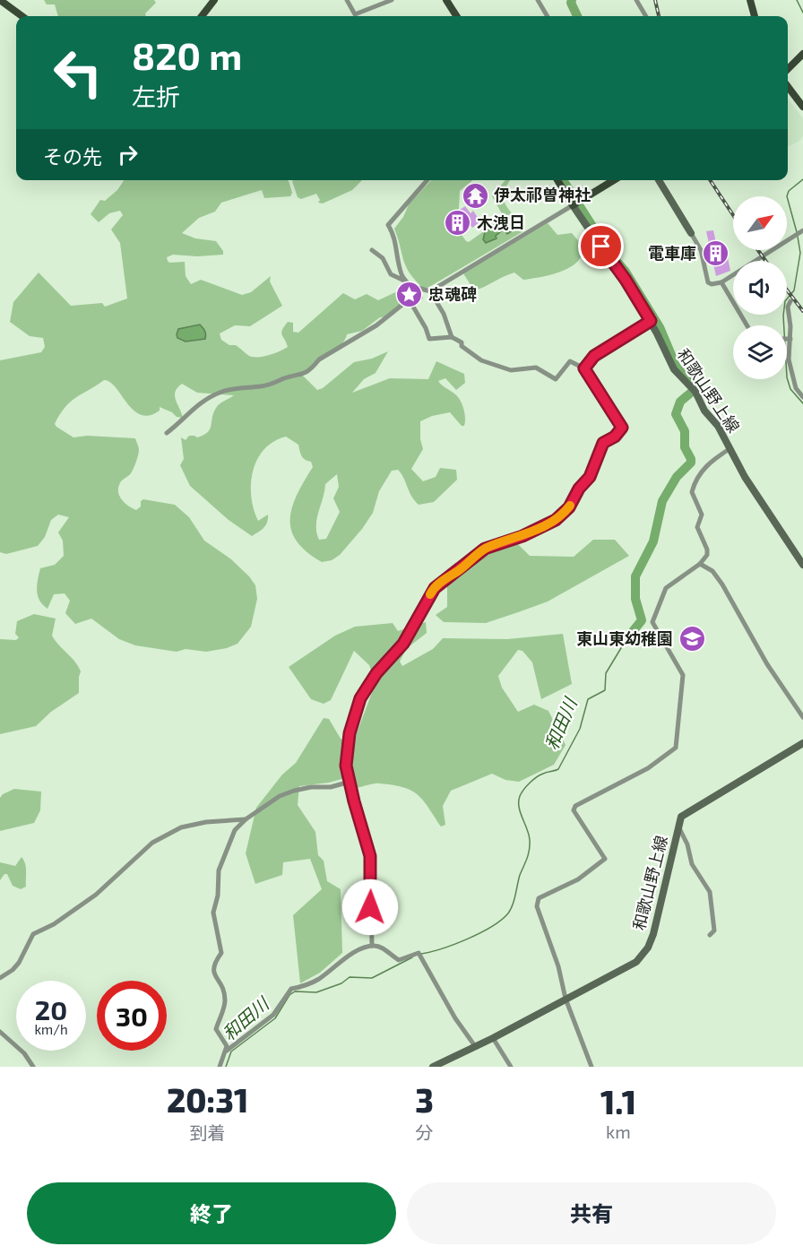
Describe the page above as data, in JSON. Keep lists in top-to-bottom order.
{
  "streets": {
    "main road": ["和歌山野上線"]
  },
  "water": ["和田川"],
  "places": {
    "temple": ["伊太祁曽神社"],
    "building": ["木洩日", "電車庫"],
    "place": ["忠魂碑"],
    "school or university": ["東山東幼稚園"]
  },
  "north": "top right",
  "page": {
    "turn": ["820 m", "左折"],
    "then": "その先",
    "speed": "20 km/h",
    "limit": "30",
    "eta": [
      "20:31",
      "到着",
      "3",
      "分",
      "1.1",
      "km"
    ],
    "buttons": ["終了", "共有"]
  }
}
